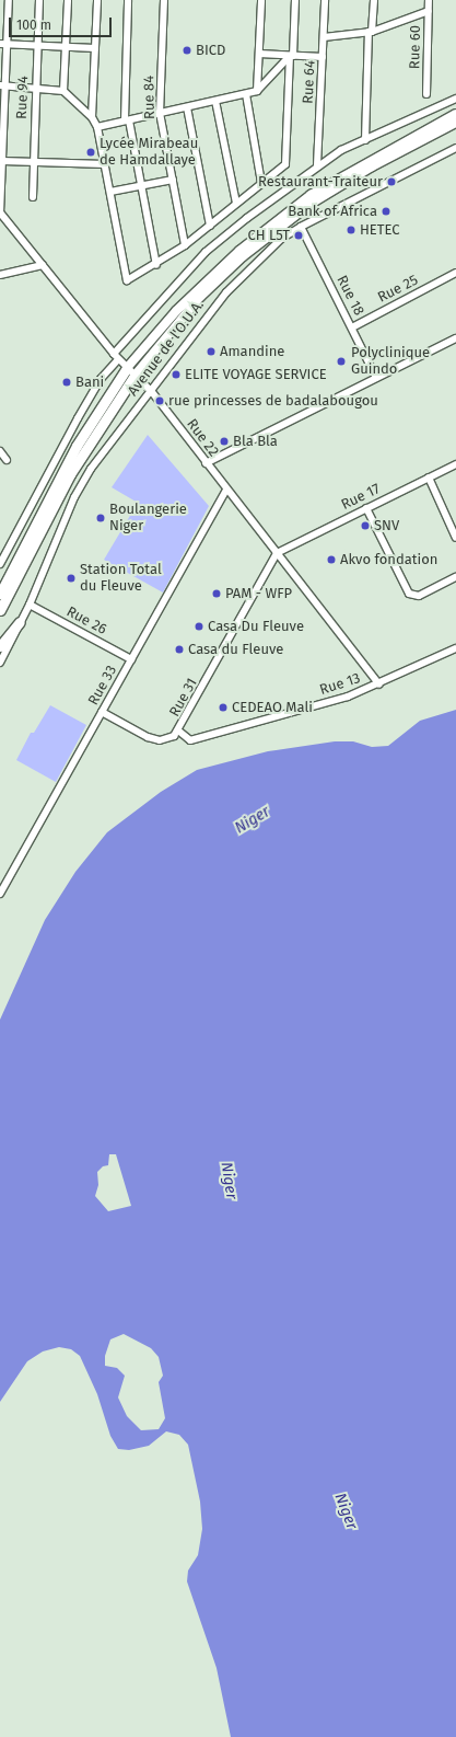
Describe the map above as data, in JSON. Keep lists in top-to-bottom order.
{
  "streets": {
    "main road": ["Avenue de l'O.U.A."],
    "street": [
      "Rue 60",
      "Rue 64",
      "Rue 94",
      "Rue 84",
      "Rue 25",
      "Rue 18",
      "Rue 22",
      "Rue 17",
      "Rue 26",
      "Rue 13",
      "Rue 33",
      "Rue 31"
    ]
  },
  "crossings": [
    ["Rue 25", "Rue 18"],
    ["Rue 18", "Avenue de l'O.U.A."],
    ["Avenue de l'O.U.A.", "Rue 22"],
    ["Avenue de l'O.U.A.", "Rue 26"],
    ["Rue 22", "Rue 17"],
    ["Rue 22", "Rue 13"],
    ["Rue 22", "Rue 33"],
    ["Rue 22", "Rue 31"],
    ["Rue 17", "Rue 31"],
    ["Rue 26", "Rue 33"],
    ["Rue 13", "Rue 31"],
    ["Rue 33", "Rue 31"]
  ],
  "water": ["Niger"],
  "places": [
    "BICD",
    "Lycée Mirabeau de Hamdallaye",
    "Restaurant-Traiteur",
    "Bank of Africa",
    "HETEC",
    "CH L5T",
    "Amandine",
    "Polyclinique Guindo",
    "ELITE VOYAGE SERVICE",
    "Bani",
    "rue princesses de badalabougou",
    "Bla Bla",
    "Boulangerie Niger",
    "SNV",
    "Akvo fondation",
    "Station Total du Fleuve",
    "PAM - WFP",
    "Casa Du Fleuve",
    "Casa du Fleuve",
    "CEDEAO Mali"
  ],
  "scale_bar": "100 m"
}
